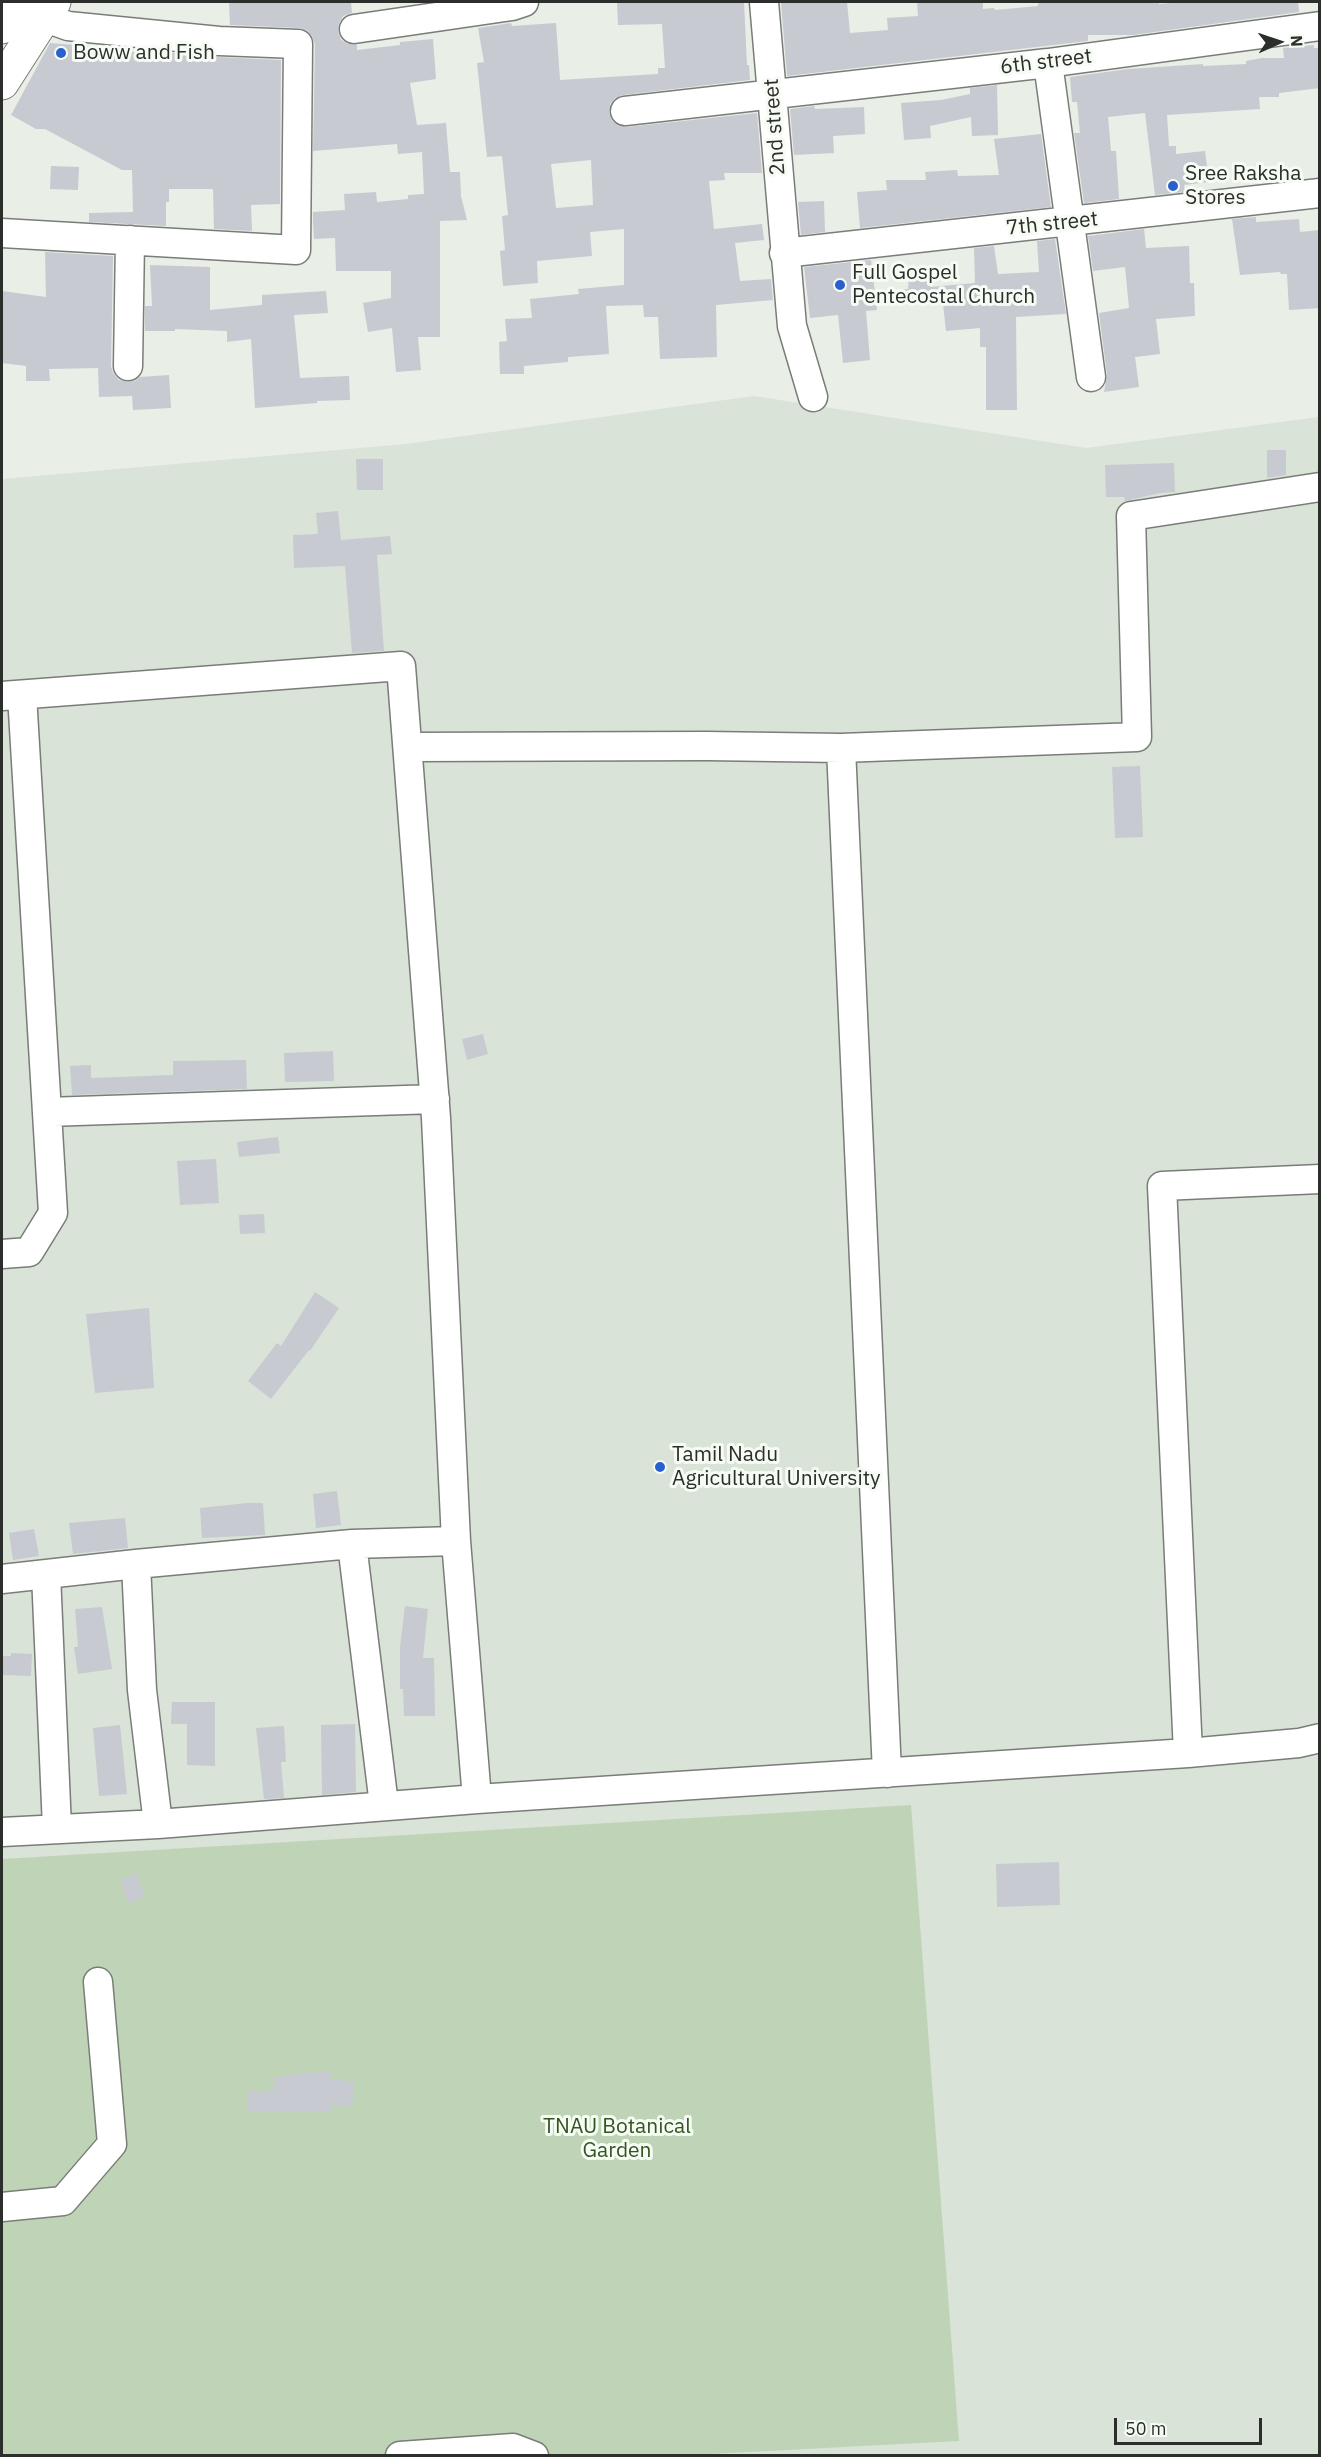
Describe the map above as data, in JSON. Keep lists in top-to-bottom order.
{
  "streets": {
    "street": ["6th street", "2nd street", "7th street"]
  },
  "crossings": [
    ["6th street", "2nd street"],
    ["2nd street", "7th street"]
  ],
  "parks": ["TNAU Botanical Garden"],
  "places": [
    "Boww and Fish",
    "Sree Raksha Stores",
    "Full Gospel Pentecostal Church",
    "Tamil Nadu Agricultural University"
  ],
  "scale_bar": "50 m",
  "north": "right"
}
